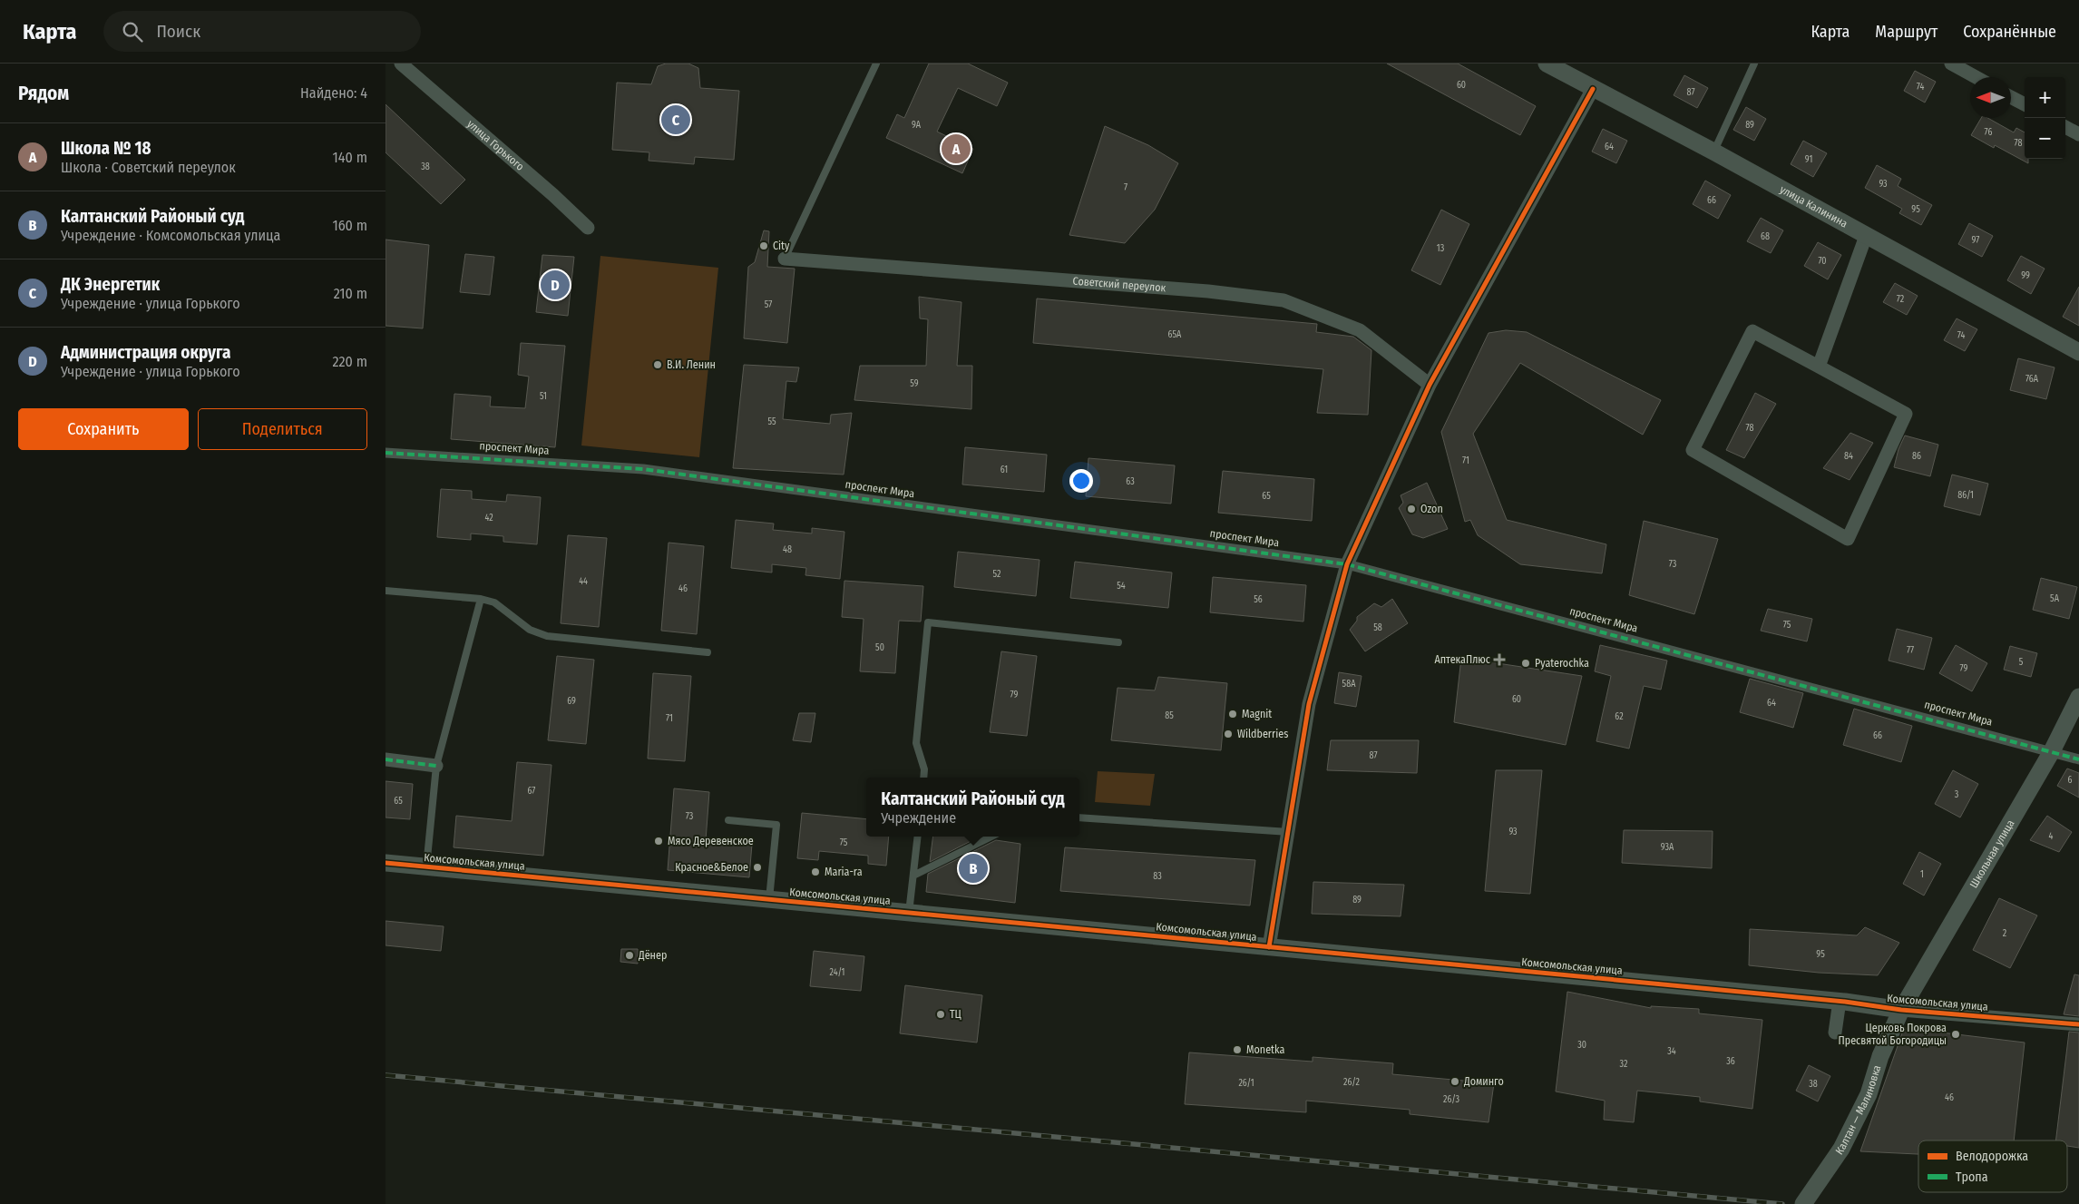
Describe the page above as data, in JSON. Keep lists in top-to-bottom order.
{
  "streets": {
    "street": [
      "улица Горького",
      "улица Калинина",
      "Советский переулок",
      "проспект Мира",
      "Школьная улица",
      "Комсомольская улица",
      "Калтан — Малиновка"
    ]
  },
  "crossings": [
    ["проспект Мира", "Школьная улица"],
    ["Школьная улица", "Комсомольская улица"],
    ["Школьная улица", "Калтан — Малиновка"],
    ["Комсомольская улица", "Калтан — Малиновка"]
  ],
  "places": {
    "other": [
      "City",
      "В.И. Ленин",
      "Ozon",
      "Pyaterochka",
      "Magnit",
      "Wildberries",
      "Мясо Деревенское",
      "Красное&Белое",
      "Maria-ra",
      "Дёнер",
      "ТЦ",
      "Церковь Покрова Пресвятой Богородицы",
      "Monetka",
      "Доминго"
    ],
    "health": ["АптекаПлюс"]
  },
  "house_numbers": [
    "60",
    "74",
    "87",
    "9А",
    "89",
    "76",
    "78",
    "64",
    "91",
    "38",
    "93",
    "7",
    "66",
    "95",
    "68",
    "97",
    "13",
    "70",
    "99",
    "72",
    "57",
    "65А",
    "74",
    "76А",
    "59",
    "51",
    "55",
    "78",
    "84",
    "86",
    "71",
    "61",
    "63",
    "86/1",
    "65",
    "42",
    "48",
    "73",
    "52",
    "44",
    "54",
    "46",
    "5А",
    "56",
    "75",
    "58",
    "50",
    "77",
    "5",
    "79",
    "58А",
    "79",
    "60",
    "69",
    "64",
    "85",
    "62",
    "71",
    "66",
    "87",
    "6",
    "67",
    "3",
    "65",
    "73",
    "93",
    "4",
    "75",
    "93А",
    "1",
    "83",
    "89",
    "2",
    "95",
    "24/1",
    "30",
    "34",
    "36",
    "32",
    "26/2",
    "26/1",
    "38",
    "46",
    "26/3"
  ],
  "legend": ["Велодорожка", "Тропа"],
  "north": "left",
  "page": {
    "header": "Карта",
    "search": "Поиск",
    "nav": ["Карта", "Маршрут", "Сохранённые"],
    "heading": ["Рядом", "Найдено: 4"],
    "map_buttons": ["+", "−"],
    "pins": [
      "C",
      "A",
      "D",
      "B"
    ],
    "list": [
      {
        "mark": "A",
        "name": "Школа № 18",
        "note": "Школа · Советский переулок",
        "value": "140 m"
      },
      {
        "mark": "B",
        "name": "Калтанский Районый суд",
        "note": "Учреждение · Комсомольская улица",
        "value": "160 m"
      },
      {
        "mark": "C",
        "name": "ДК Энергетик",
        "note": "Учреждение · улица Горького",
        "value": "210 m"
      },
      {
        "mark": "D",
        "name": "Администрация округа",
        "note": "Учреждение · улица Горького",
        "value": "220 m"
      }
    ],
    "buttons": ["Сохранить", "Поделиться"],
    "popup": ["Калтанский Районый суд", "Учреждение"]
  }
}
